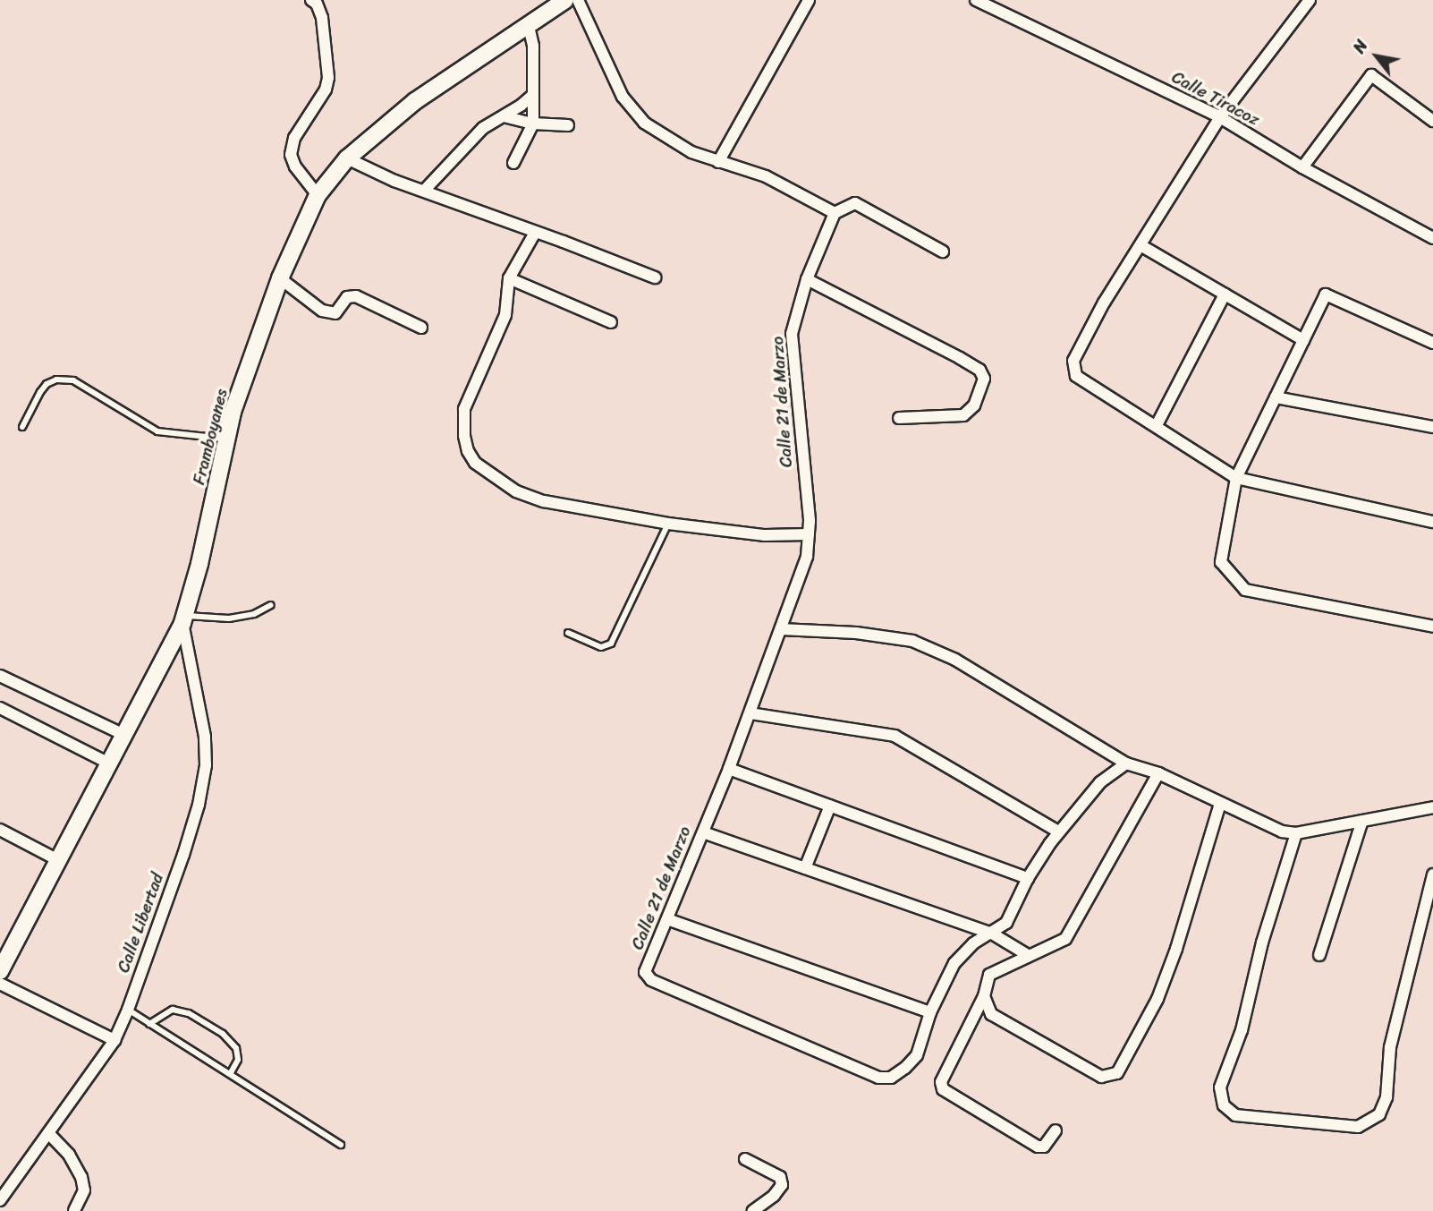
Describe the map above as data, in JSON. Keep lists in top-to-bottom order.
{
  "streets": {
    "main road": ["Framboyanes"],
    "street": ["Calle Tiracoz", "Calle 21 de Marzo", "Calle Libertad"]
  },
  "crossings": [
    ["Framboyanes", "Calle Libertad"]
  ],
  "north": "top left"
}
